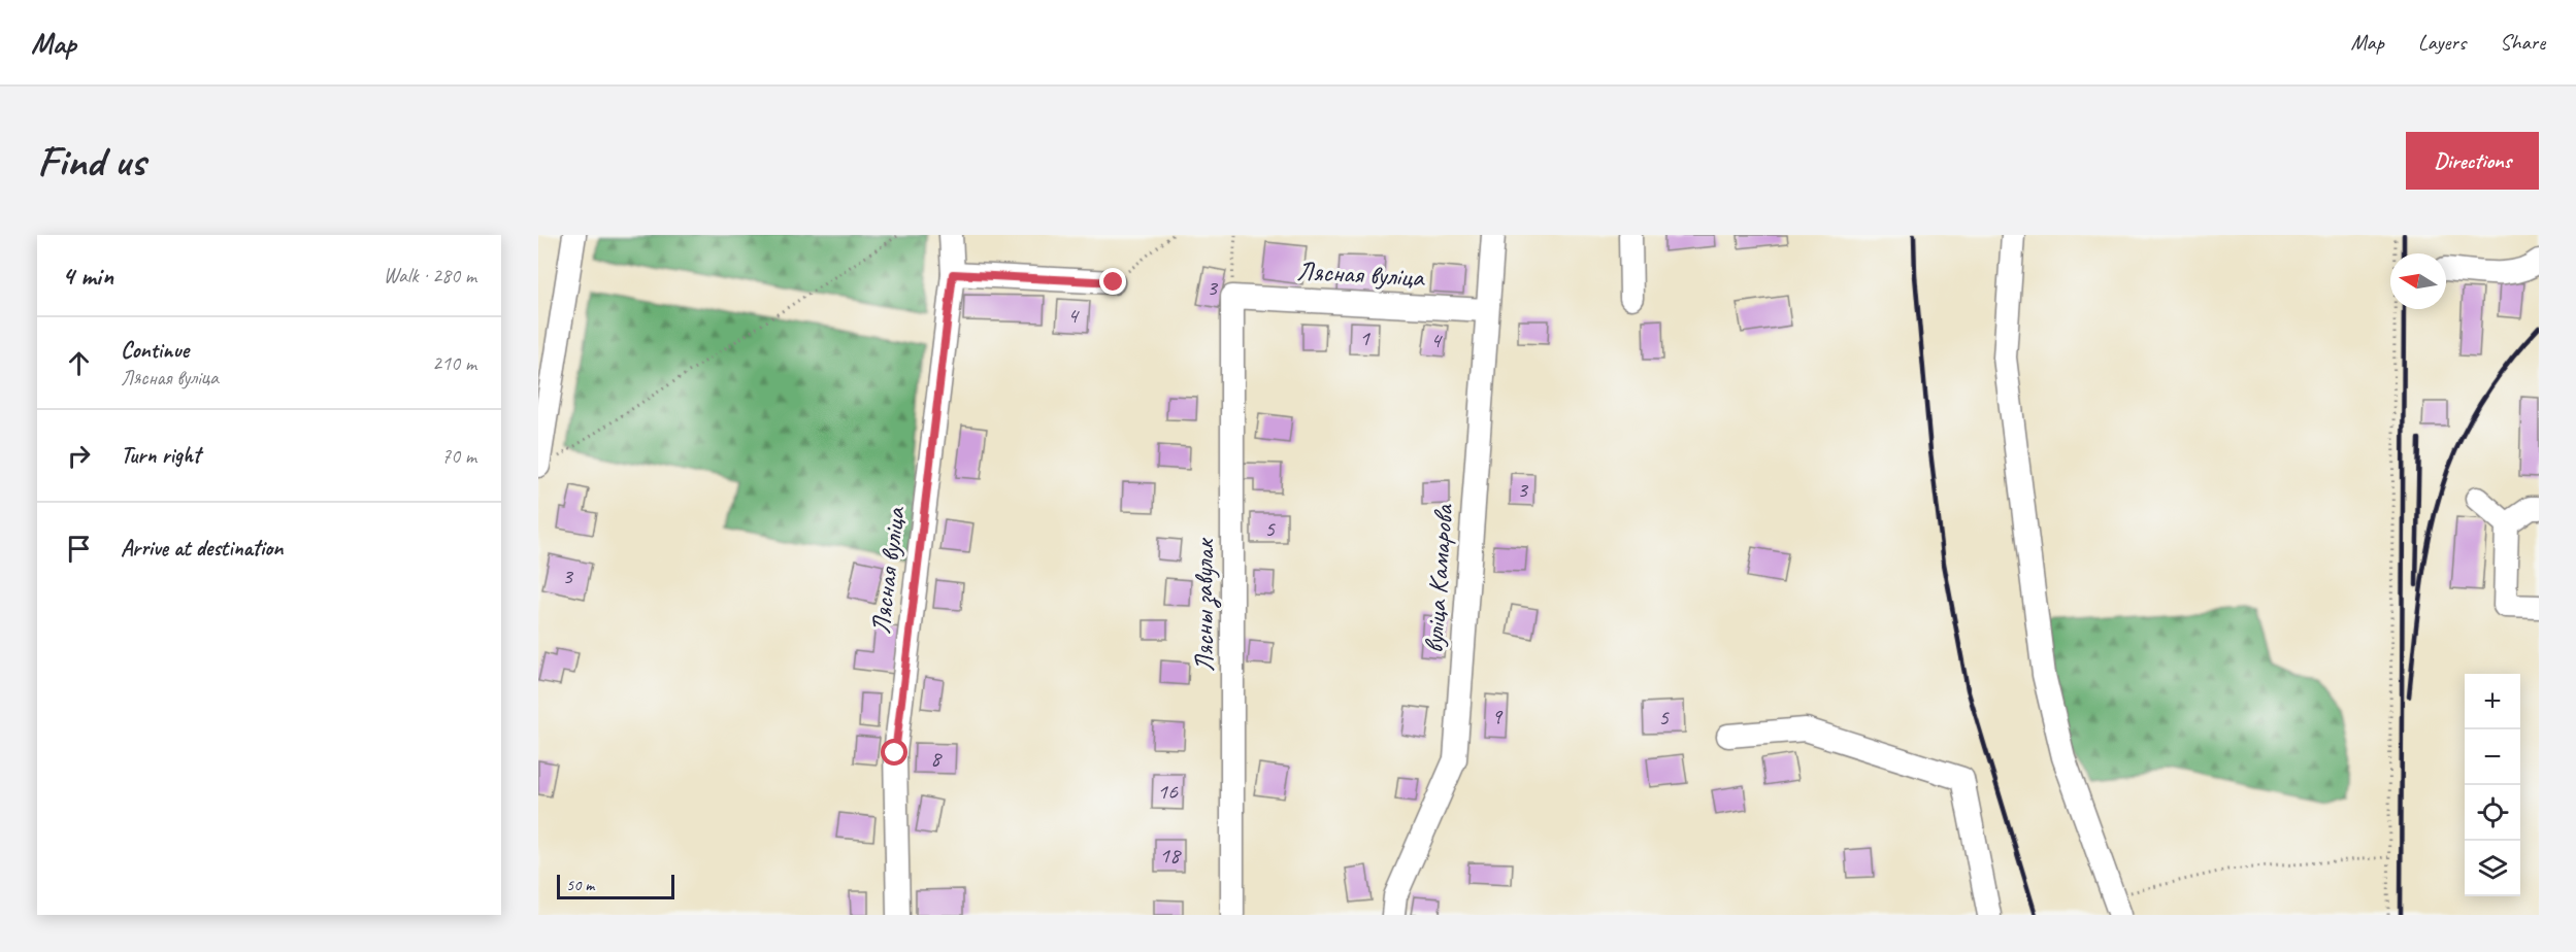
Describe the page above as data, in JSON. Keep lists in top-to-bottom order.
{
  "streets": {
    "street": ["Лясная вуліца", "вуліца Камарова", "Лясны завулак"]
  },
  "crossings": [
    ["Лясная вуліца", "вуліца Камарова"],
    ["Лясная вуліца", "Лясны завулак"]
  ],
  "house_numbers": [
    "3",
    "4",
    "1",
    "4",
    "3",
    "5",
    "3",
    "9",
    "5",
    "8",
    "16",
    "18"
  ],
  "scale_bar": "50 m",
  "north": "left",
  "page": {
    "header": "Map",
    "nav": ["Map", "Layers", "Share"],
    "buttons": "Directions",
    "title": "Find us",
    "heading": ["4 min", "Walk · 280 m"],
    "list": [
      ["Continue", "Лясная вуліца", "210 m"],
      ["Turn right", "70 m"],
      "Arrive at destination"
    ],
    "map_buttons": ["+", "−"],
    "scale": "50 m"
  }
}
